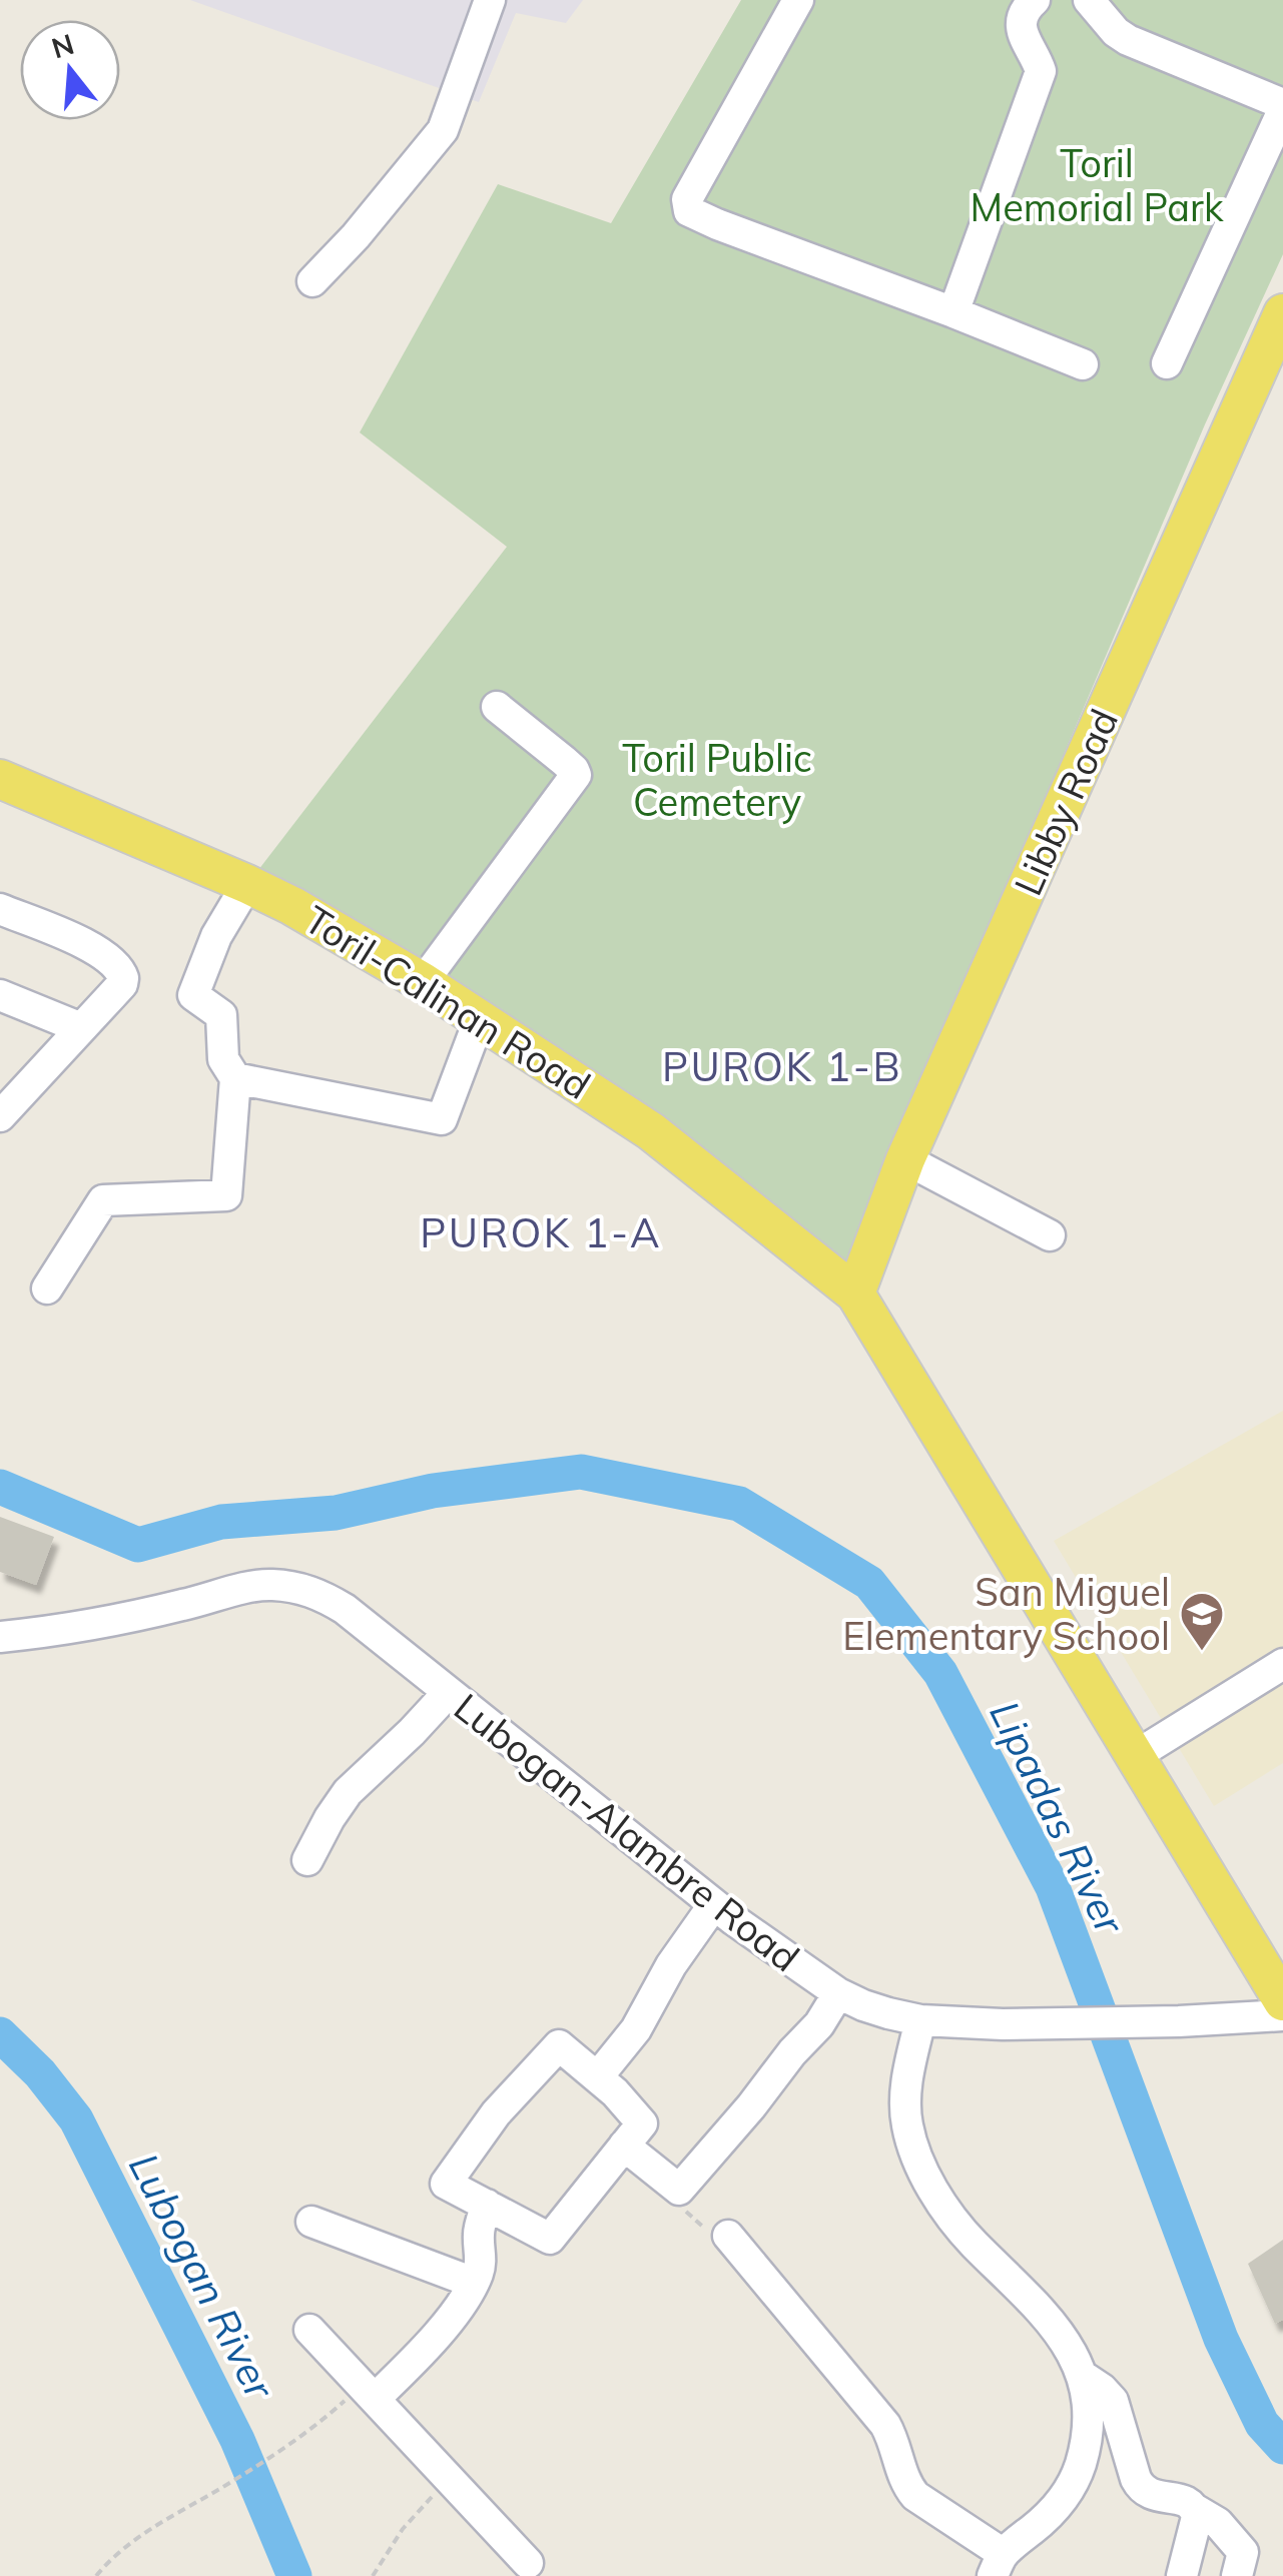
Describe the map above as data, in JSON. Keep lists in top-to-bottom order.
{
  "streets": {
    "main road": ["Libby Road", "Toril-Calinan Road"],
    "street": ["Lubogan-Alambre Road"]
  },
  "crossings": [
    ["Libby Road", "Toril-Calinan Road"]
  ],
  "districts": ["PUROK 1-B", "PUROK 1-A"],
  "water": ["Lipadas River", "Lubogan River"],
  "parks": ["Toril Memorial Park", "Toril Public Cemetery"],
  "places": {
    "school or university": ["San Miguel Elementary School"]
  },
  "north": "top"
}
